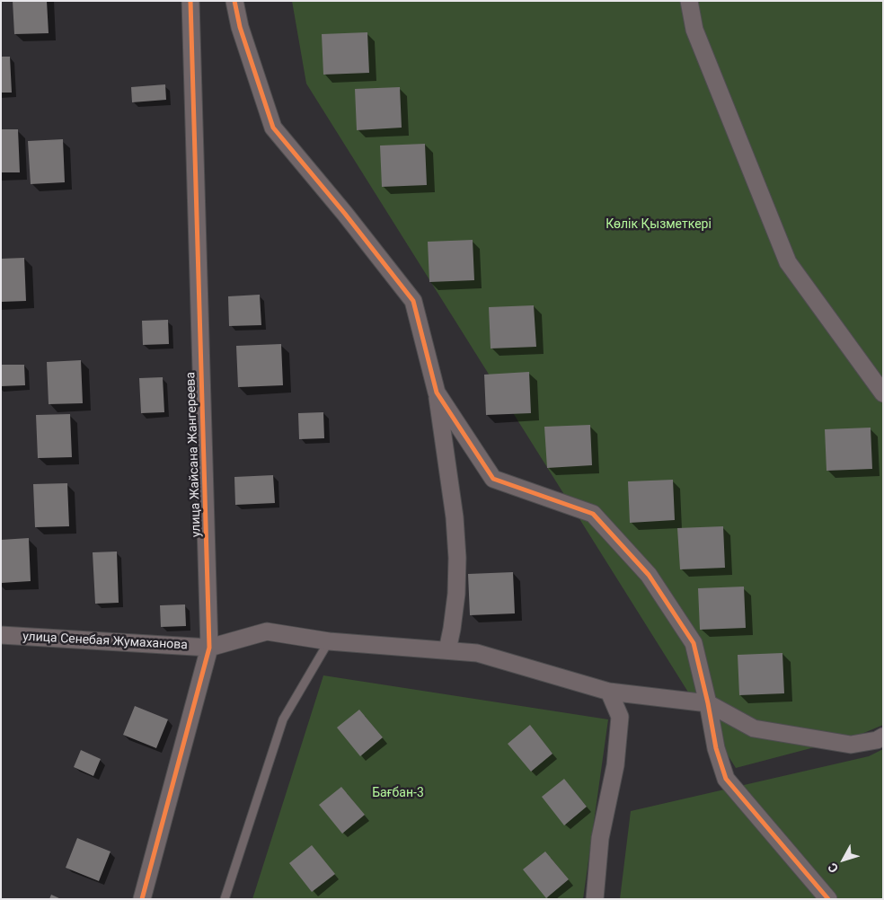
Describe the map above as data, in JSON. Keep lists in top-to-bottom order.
{
  "streets": {
    "street": ["улица Жайсана Жангереева", "улица Сенебая Жумаханова"]
  },
  "crossings": [
    ["улица Жайсана Жангереева", "улица Сенебая Жумаханова"]
  ],
  "parks": ["Көлік Қызметкері", "Бағбан-3"],
  "north": "bottom left"
}
